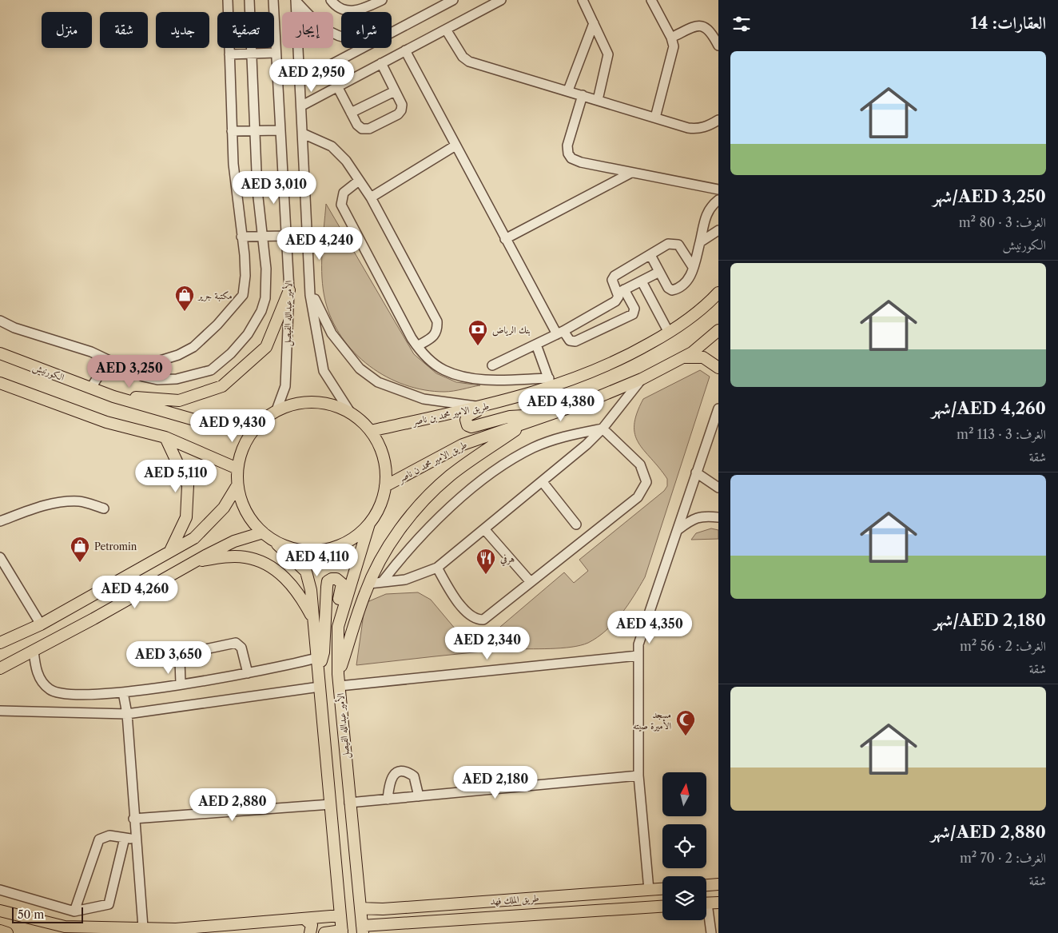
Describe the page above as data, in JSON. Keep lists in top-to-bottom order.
{
  "streets": {
    "main road": [
      "الأمير عبدالله الفيصل",
      "الكورنيش",
      "طريق الامير محمد بن ناصر",
      "طريق الامير محمد ن ناصر",
      "طريق الملك فهد"
    ]
  },
  "crossings": [
    ["الأمير عبدالله الفيصل", "طريق الملك فهد"]
  ],
  "places": {
    "shop": ["مكتبة جرير", "Petromin"],
    "bank": ["بنك الرياض"],
    "restaurant": ["هرفي"],
    "mosque": ["مسجد الأميرة صيته"]
  },
  "scale_bar": "50 m",
  "north": "top",
  "page": {
    "heading": "العقارات: 14",
    "chip": [
      "شراء",
      "إيجار",
      "تصفية",
      "جديد",
      "شقة",
      "منزل"
    ],
    "list": [
      {
        "name": "AED 3,250/شهر",
        "note": "الغرف: 3 · 80 m² · الكورنيش"
      },
      {
        "name": "AED 4,260/شهر",
        "note": "الغرف: 3 · 113 m² · شقة"
      },
      {
        "name": "AED 2,180/شهر",
        "note": "الغرف: 2 · 56 m² · شقة"
      },
      {
        "name": "AED 2,880/شهر",
        "note": "الغرف: 2 · 70 m² · شقة"
      }
    ],
    "price": [
      "AED 2,950",
      "AED 3,010",
      "AED 4,240",
      "AED 3,250",
      "AED 4,380",
      "AED 9,430",
      "AED 5,110",
      "AED 4,110",
      "AED 4,260",
      "AED 4,350",
      "AED 2,340",
      "AED 3,650",
      "AED 2,180",
      "AED 2,880"
    ],
    "scale": "50 m"
  }
}
